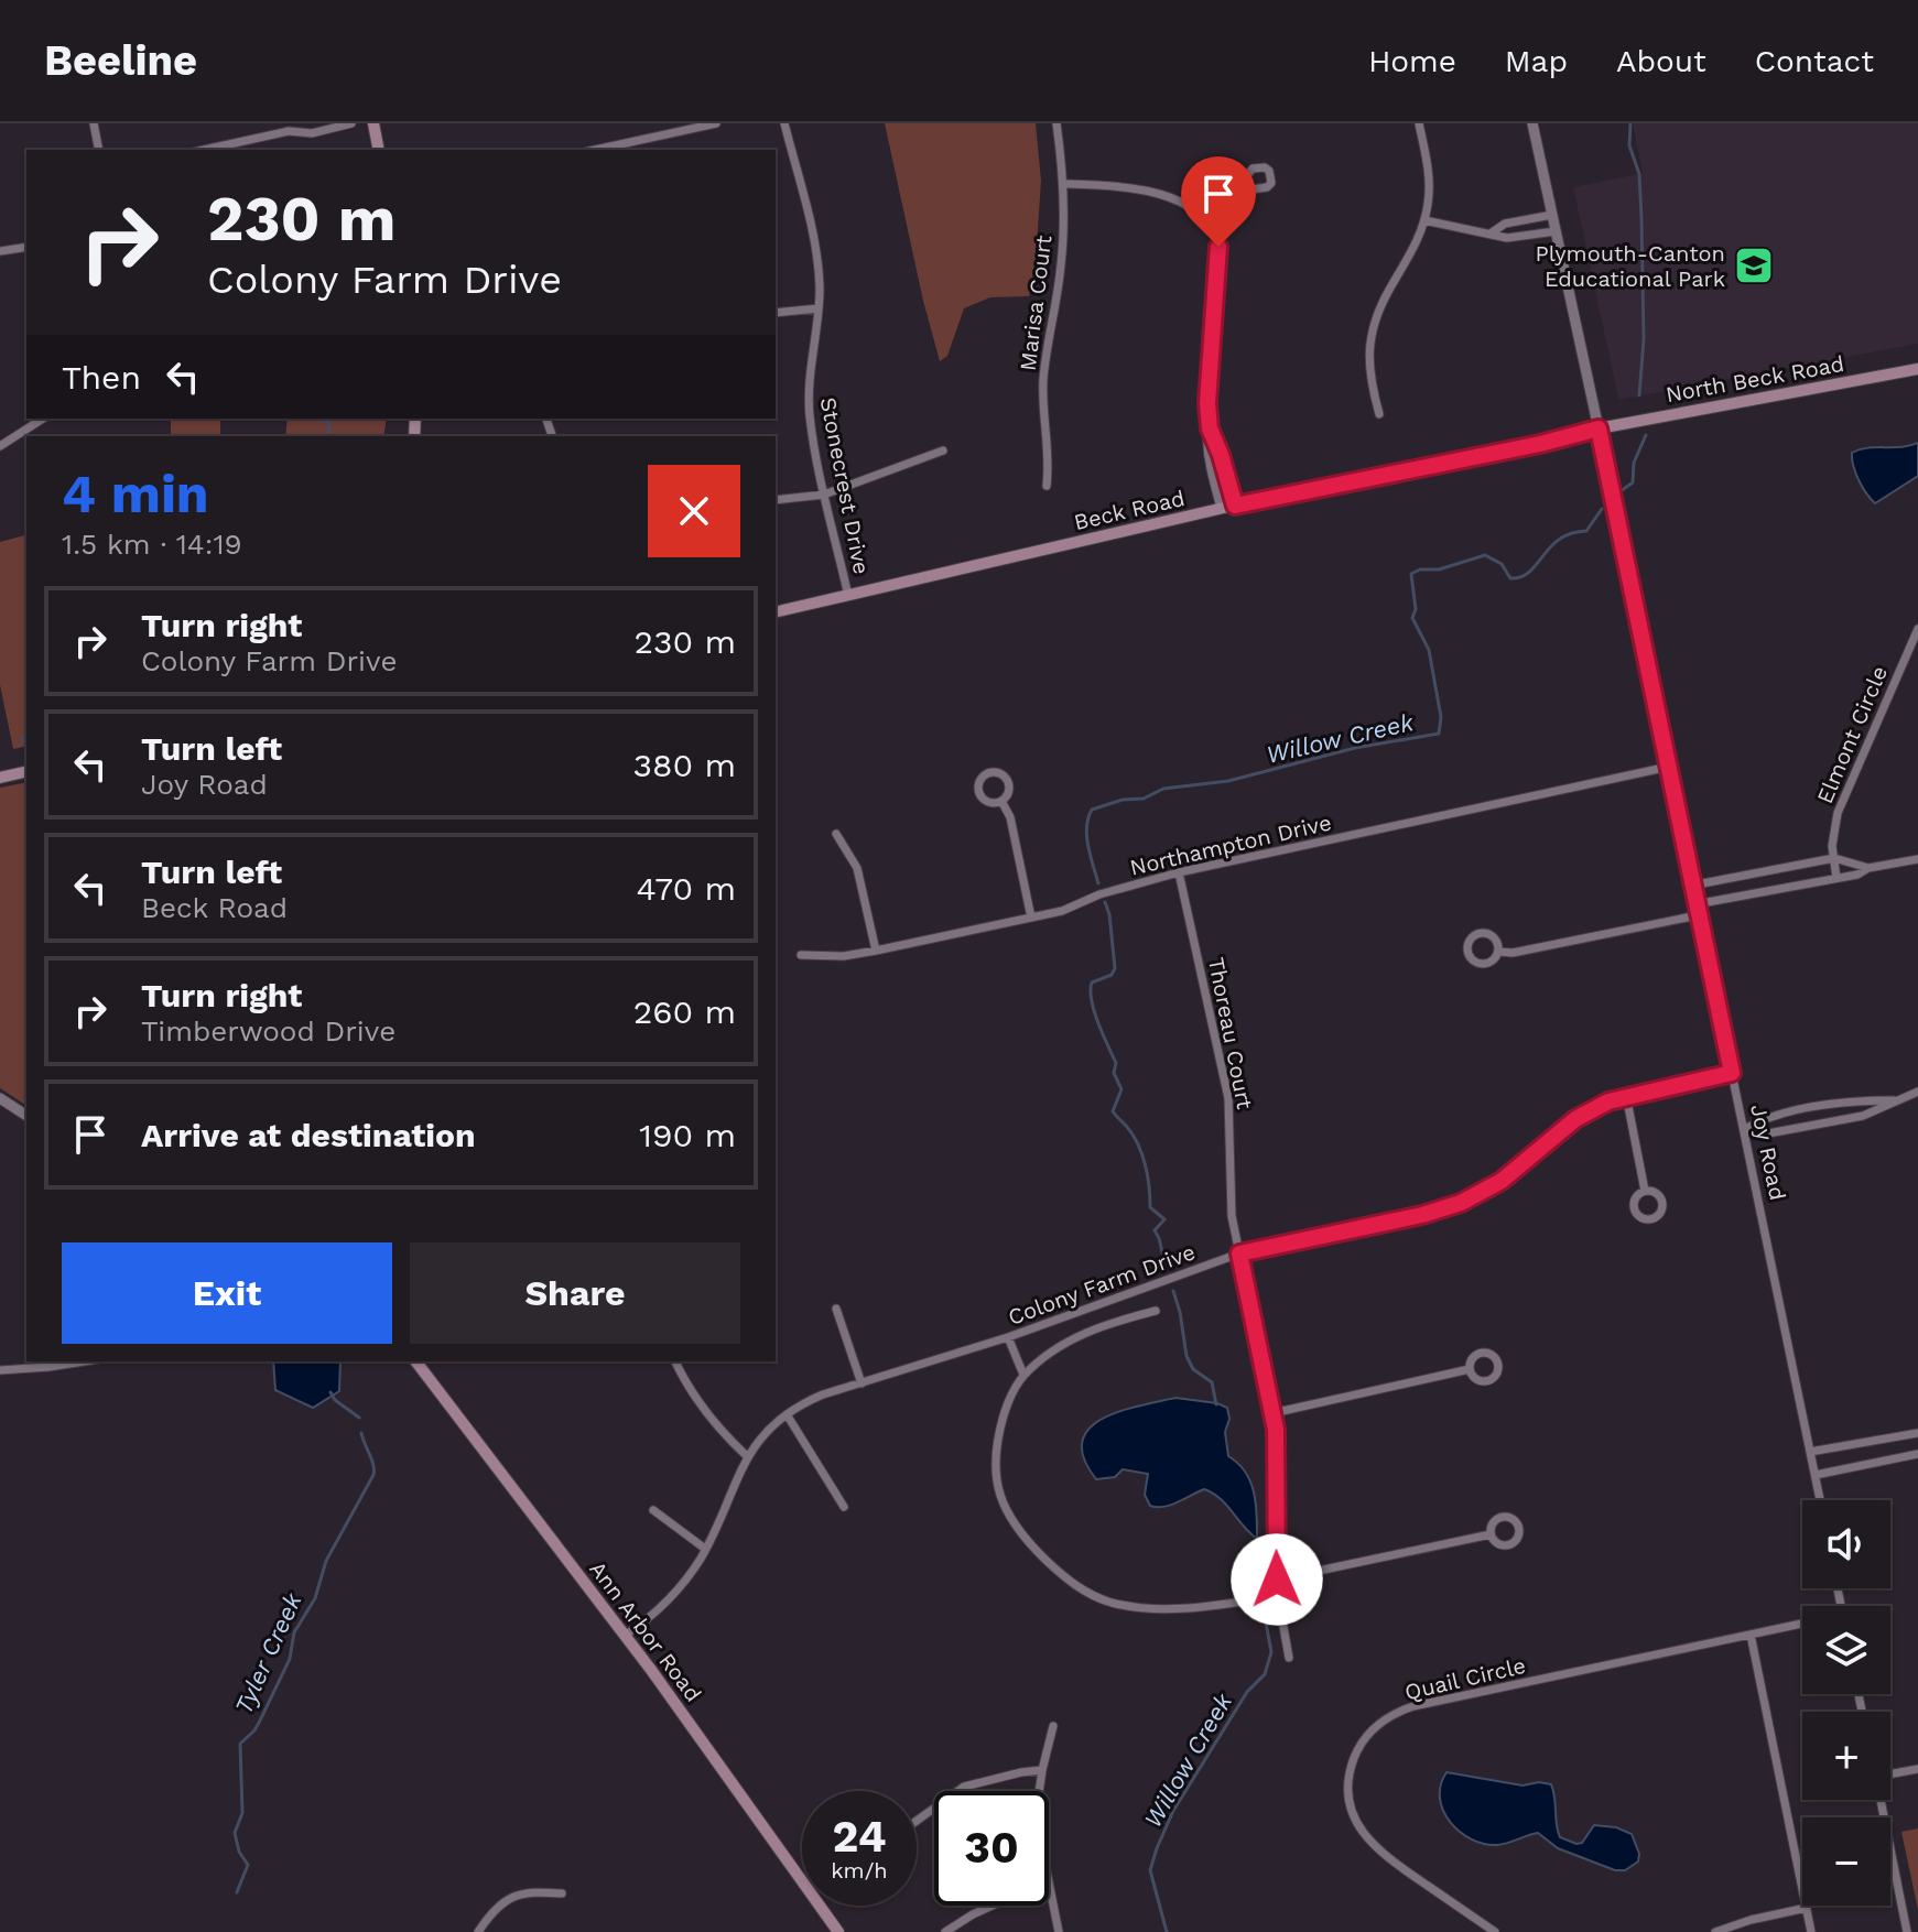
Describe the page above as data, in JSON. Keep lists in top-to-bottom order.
{
  "streets": {
    "main road": ["North Beck Road", "Beck Road", "Ann Arbor Road"],
    "street": [
      "Marisa Court",
      "Stonecrest Drive",
      "Elmont Circle",
      "Northampton Drive",
      "Thoreau Court",
      "Joy Road",
      "Colony Farm Drive",
      "Quail Circle"
    ]
  },
  "crossings": [
    ["North Beck Road", "Beck Road"],
    ["North Beck Road", "Joy Road"],
    ["Stonecrest Drive", "Beck Road"],
    ["Beck Road", "Joy Road"],
    ["Northampton Drive", "Thoreau Court"],
    ["Northampton Drive", "Joy Road"],
    ["Thoreau Court", "Colony Farm Drive"],
    ["Joy Road", "Colony Farm Drive"],
    ["Colony Farm Drive", "Ann Arbor Road"]
  ],
  "water": ["Willow Creek", "Tyler Creek"],
  "places": {
    "school or university": ["Plymouth-Canton Educational Park"]
  },
  "page": {
    "header": "Beeline",
    "nav": [
      "Home",
      "Map",
      "About",
      "Contact"
    ],
    "turn": ["230 m", "Colony Farm Drive"],
    "then": "Then",
    "heading": ["4 min", "1.5 km · 14:19"],
    "list": [
      {
        "name": "Turn right",
        "note": "Colony Farm Drive",
        "value": "230 m"
      },
      {
        "name": "Turn left",
        "note": "Joy Road",
        "value": "380 m"
      },
      {
        "name": "Turn left",
        "note": "Beck Road",
        "value": "470 m"
      },
      {
        "name": "Turn right",
        "note": "Timberwood Drive",
        "value": "260 m"
      },
      {
        "name": "Arrive at destination",
        "value": "190 m"
      }
    ],
    "buttons": ["Exit", "Share"],
    "map_buttons": ["+", "−"],
    "speed": "24 km/h",
    "limit": "30"
  }
}
